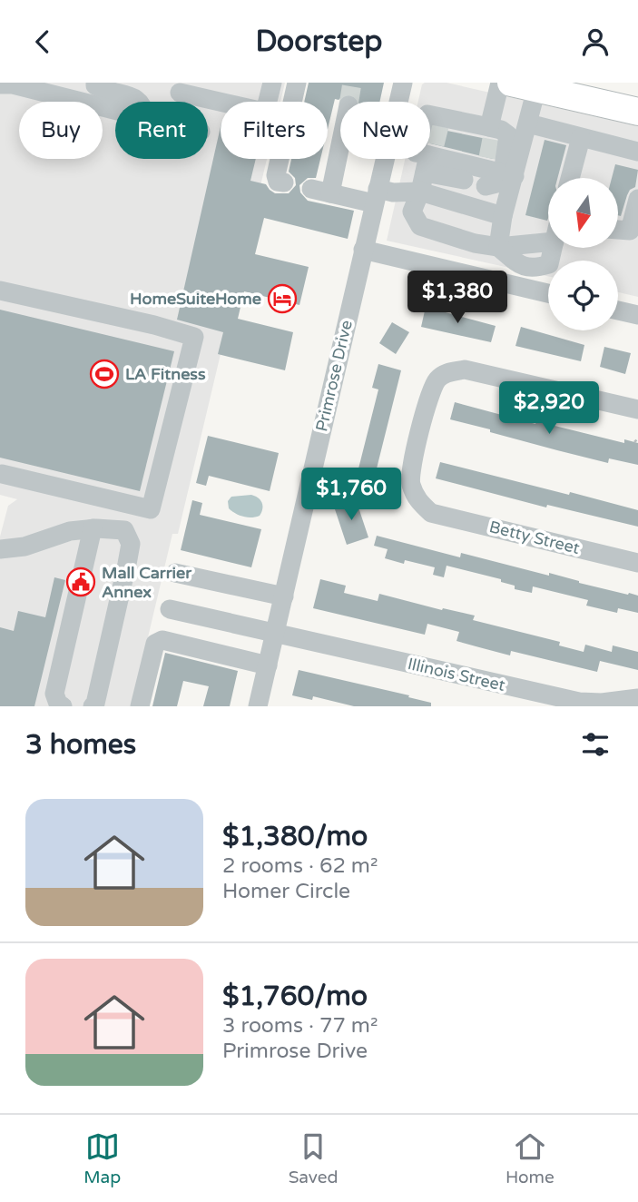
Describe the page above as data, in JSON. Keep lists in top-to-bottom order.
{
  "streets": {
    "street": ["Primrose Drive", "Betty Street", "Illinois Street"]
  },
  "crossings": [
    ["Primrose Drive", "Illinois Street"]
  ],
  "places": {
    "hotel": ["HomeSuiteHome"],
    "sports": ["LA Fitness"],
    "public building": ["Mall Carrier Annex"]
  },
  "north": "bottom",
  "page": {
    "header": "Doorstep",
    "chip": [
      "Buy",
      "Rent",
      "Filters",
      "New"
    ],
    "price": ["$1,380", "$2,920", "$1,760"],
    "heading": "3 homes",
    "list": [
      {
        "name": "$1,380/mo",
        "note": "2 rooms · 62 m² · Homer Circle"
      },
      {
        "name": "$1,760/mo",
        "note": "3 rooms · 77 m² · Primrose Drive"
      }
    ],
    "tabs": ["Map", "Saved", "Home"]
  }
}
